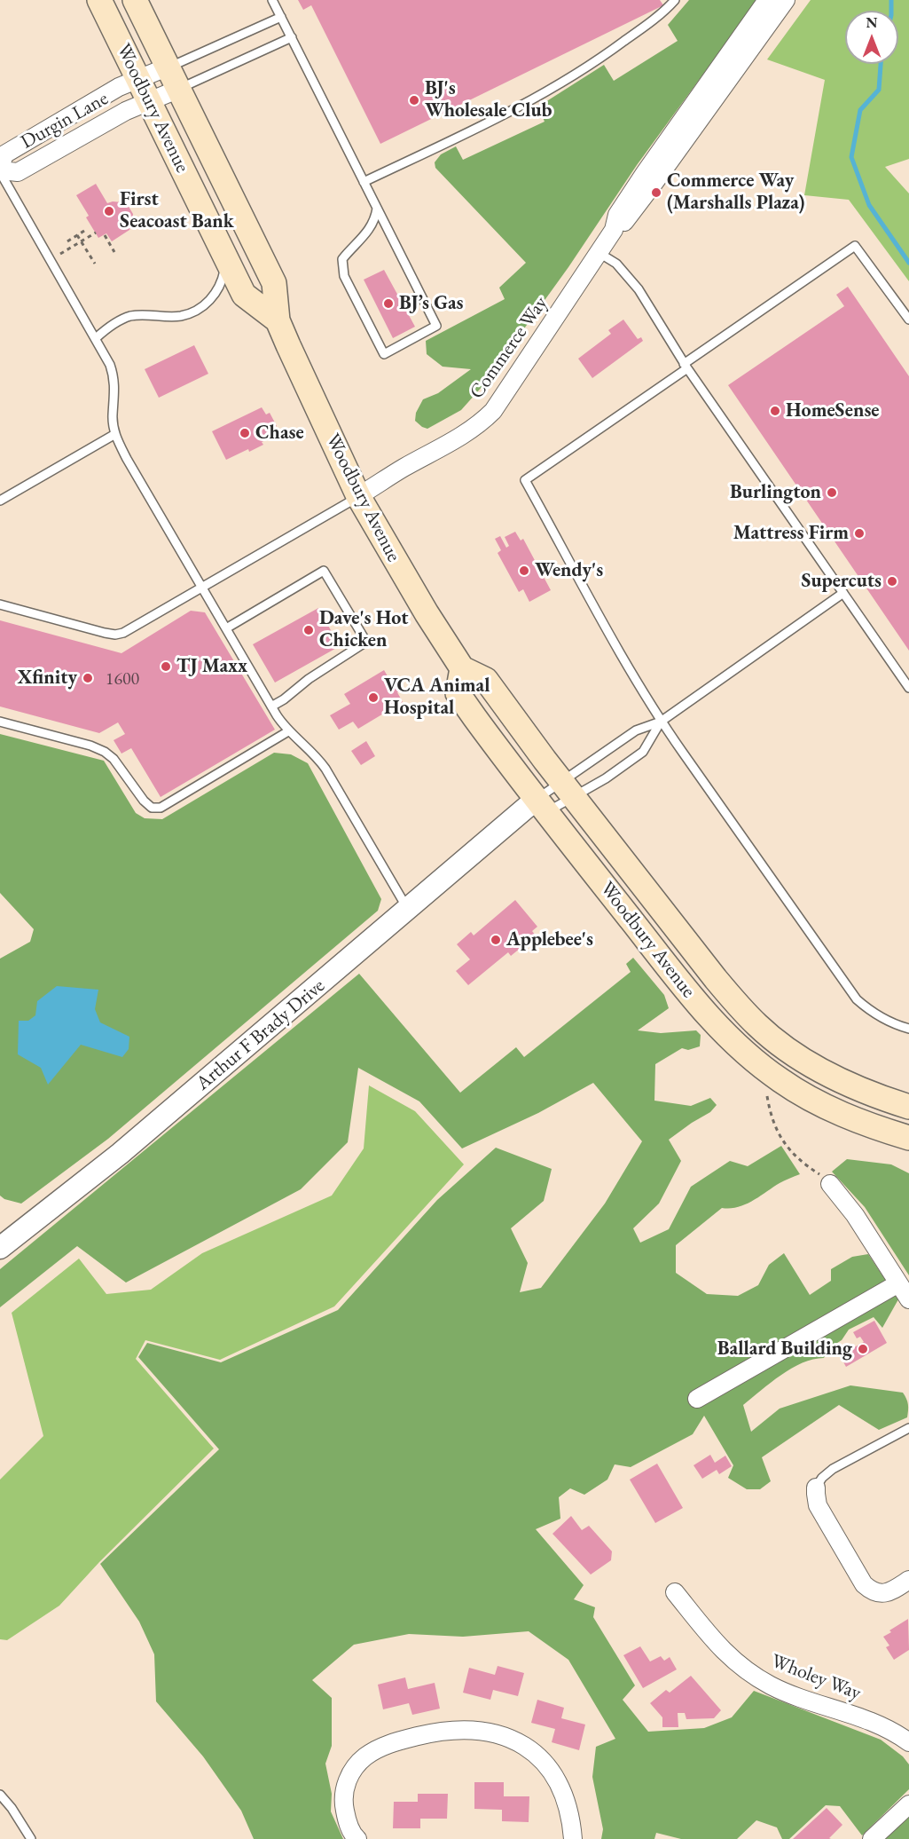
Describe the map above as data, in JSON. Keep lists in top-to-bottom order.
{
  "streets": {
    "main road": ["Woodbury Avenue"],
    "street": [
      "Durgin Lane",
      "Commerce Way",
      "Arthur F Brady Drive",
      "Wholey Way"
    ]
  },
  "crossings": [
    ["Woodbury Avenue", "Durgin Lane"],
    ["Woodbury Avenue", "Commerce Way"],
    ["Woodbury Avenue", "Arthur F Brady Drive"]
  ],
  "places": [
    "BJ's Wholesale Club",
    "Commerce Way (Marshalls Plaza)",
    "First Seacoast Bank",
    "BJ’s Gas",
    "HomeSense",
    "Chase",
    "Burlington",
    "Mattress Firm",
    "Wendy's",
    "Supercuts",
    "Dave's Hot Chicken",
    "TJ Maxx",
    "Xfinity",
    "VCA Animal Hospital",
    "Applebee's",
    "Ballard Building"
  ],
  "house_numbers": ["1600"],
  "north": "top"
}
